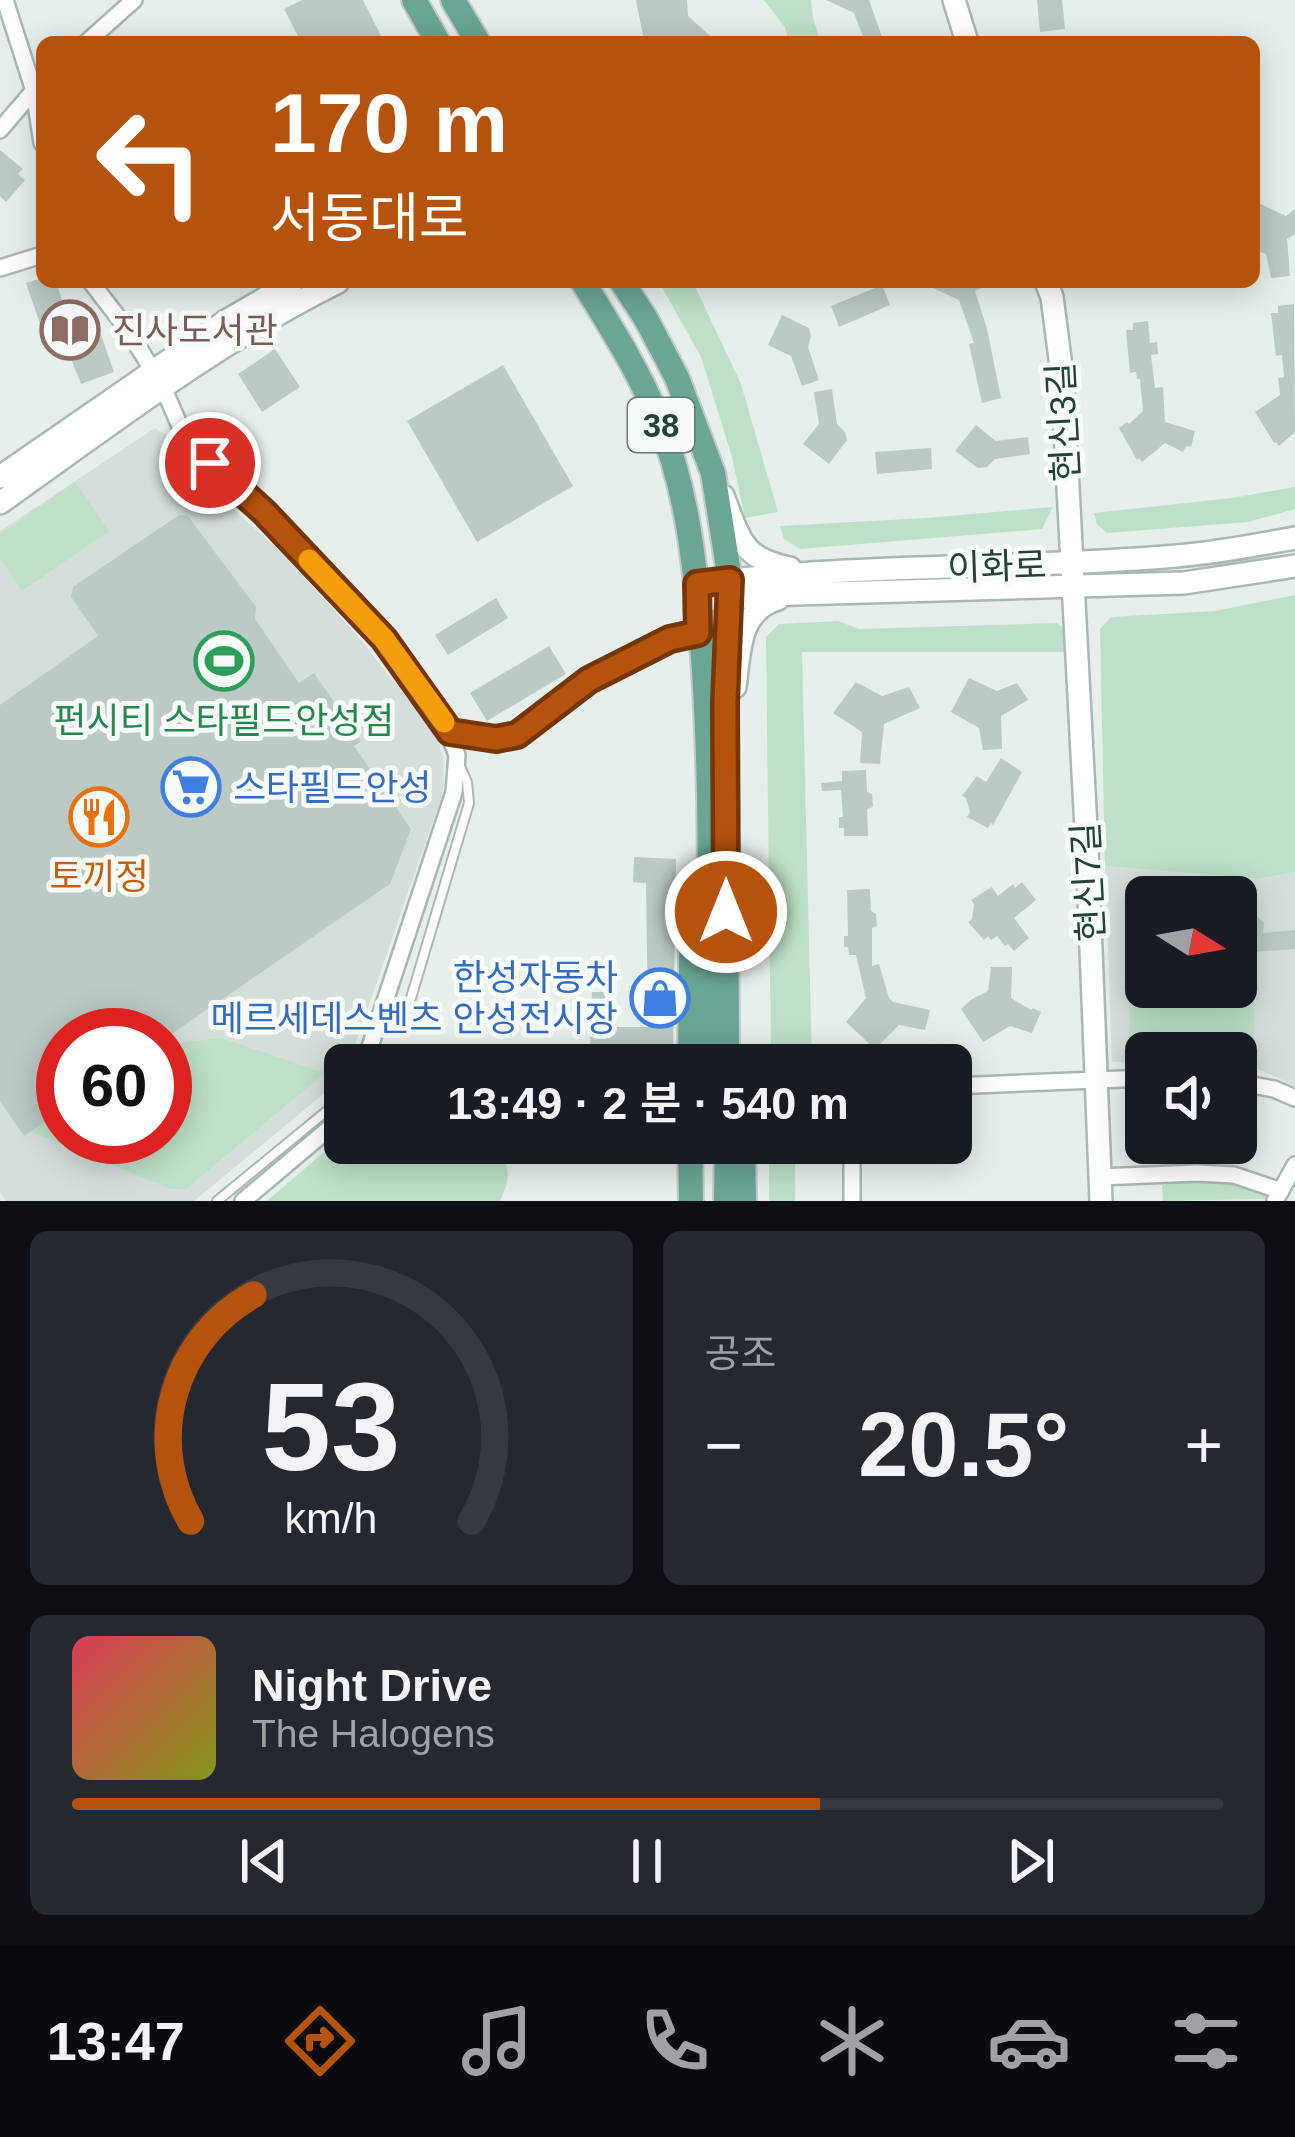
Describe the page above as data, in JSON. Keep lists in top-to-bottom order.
{
  "streets": {
    "main road": ["38"],
    "street": ["현신3길", "이화로", "현신7길"]
  },
  "crossings": [
    ["현신3길", "이화로"],
    ["현신3길", "현신7길"],
    ["38", "이화로"],
    ["이화로", "현신7길"]
  ],
  "places": {
    "library": ["진사도서관"],
    "sports": ["펀시티 스타필드안성점"],
    "supermarket": ["스타필드안성"],
    "restaurant": ["토끼정"],
    "shop": ["한성자동차 메르세데스벤츠 안성전시장"]
  },
  "north": "right",
  "page": {
    "turn": ["170 m", "서동대로"],
    "limit": "60",
    "trip": "13:49 · 2 분 · 540 m",
    "tile": "공조",
    "heat": ["−", "20.5°", "+"],
    "song": ["Night Drive", "The Halogens"],
    "tabs": "13:47",
    "gauge": ["53", "km/h"]
  }
}
